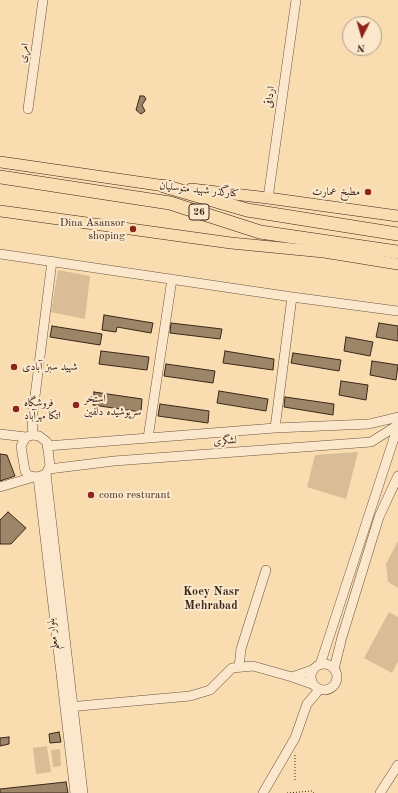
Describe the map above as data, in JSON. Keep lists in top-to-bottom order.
{
  "streets": {
    "highway": ["26"],
    "main road": ["کنارگذر شهید متوسلیان"],
    "street": [
      "امری",
      "ارداقی",
      "لشگری",
      "بلوار معلم"
    ]
  },
  "crossings": [
    ["ارداقی", "کنارگذر شهید متوسلیان"],
    ["کنارگذر شهید متوسلیان", "26"],
    ["لشگری", "بلوار معلم"]
  ],
  "districts": ["Koey Nasr Mehrabad"],
  "places": [
    "مطبخ عمارت",
    "Dina Asansor shoping",
    "شهید سبز آبادی",
    "استخر سرپوشیده دلفین",
    "فروشگاه اتکا مهرآباد",
    "como resturant"
  ],
  "north": "bottom"
}
